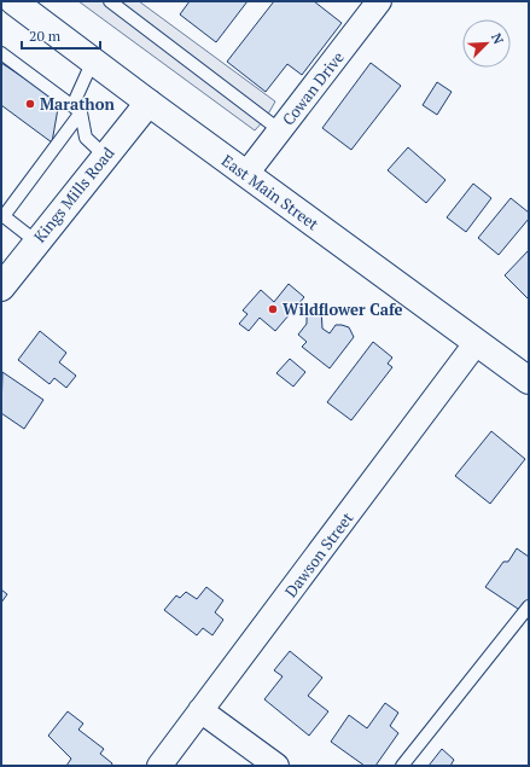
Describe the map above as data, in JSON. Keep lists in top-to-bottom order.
{
  "streets": {
    "main road": ["East Main Street", "Kings Mills Road"],
    "street": ["Cowan Drive", "Dawson Street"]
  },
  "crossings": [
    ["Cowan Drive", "East Main Street"],
    ["East Main Street", "Kings Mills Road"],
    ["East Main Street", "Dawson Street"]
  ],
  "places": ["Marathon", "Wildflower Cafe"],
  "scale_bar": "20 m",
  "north": "top right"
}
